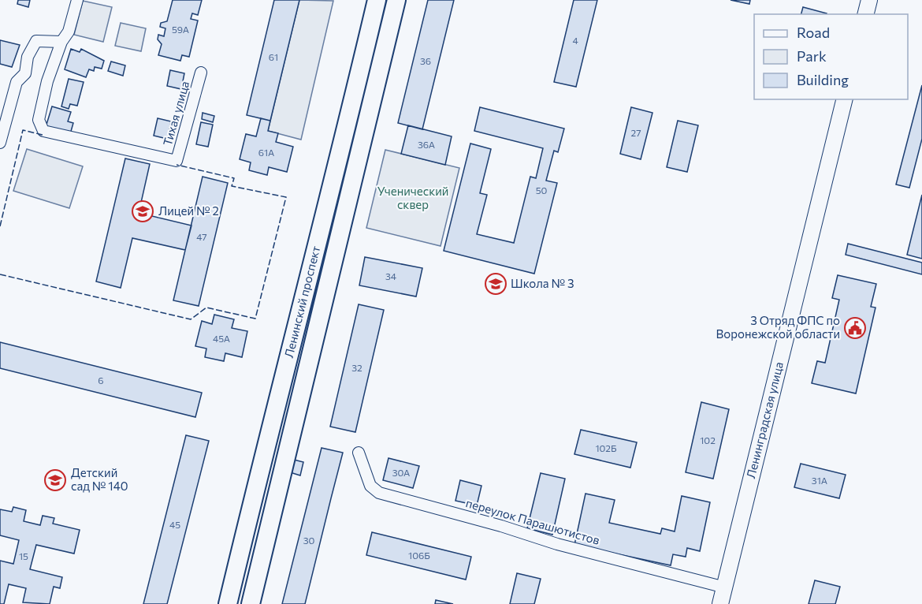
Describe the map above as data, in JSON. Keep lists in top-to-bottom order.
{
  "streets": {
    "main road": ["Ленинский проспект", "Ленинградская улица"],
    "street": ["Тихая улица", "переулок Парашютистов"]
  },
  "crossings": [
    ["Ленинградская улица", "переулок Парашютистов"]
  ],
  "parks": ["Ученический сквер"],
  "places": {
    "school or university": ["Лицей № 2", "Школа № 3", "Детский сад № 140"],
    "public building": ["3 Отряд ФПС по Воронежской области"]
  },
  "house_numbers": [
    "59А",
    "4",
    "61",
    "36",
    "27",
    "36А",
    "61А",
    "50",
    "47",
    "34",
    "45А",
    "32",
    "6",
    "102",
    "102Б",
    "30А",
    "31А",
    "45",
    "30",
    "106Б",
    "15"
  ],
  "legend": ["Road", "Park", "Building"]
}
